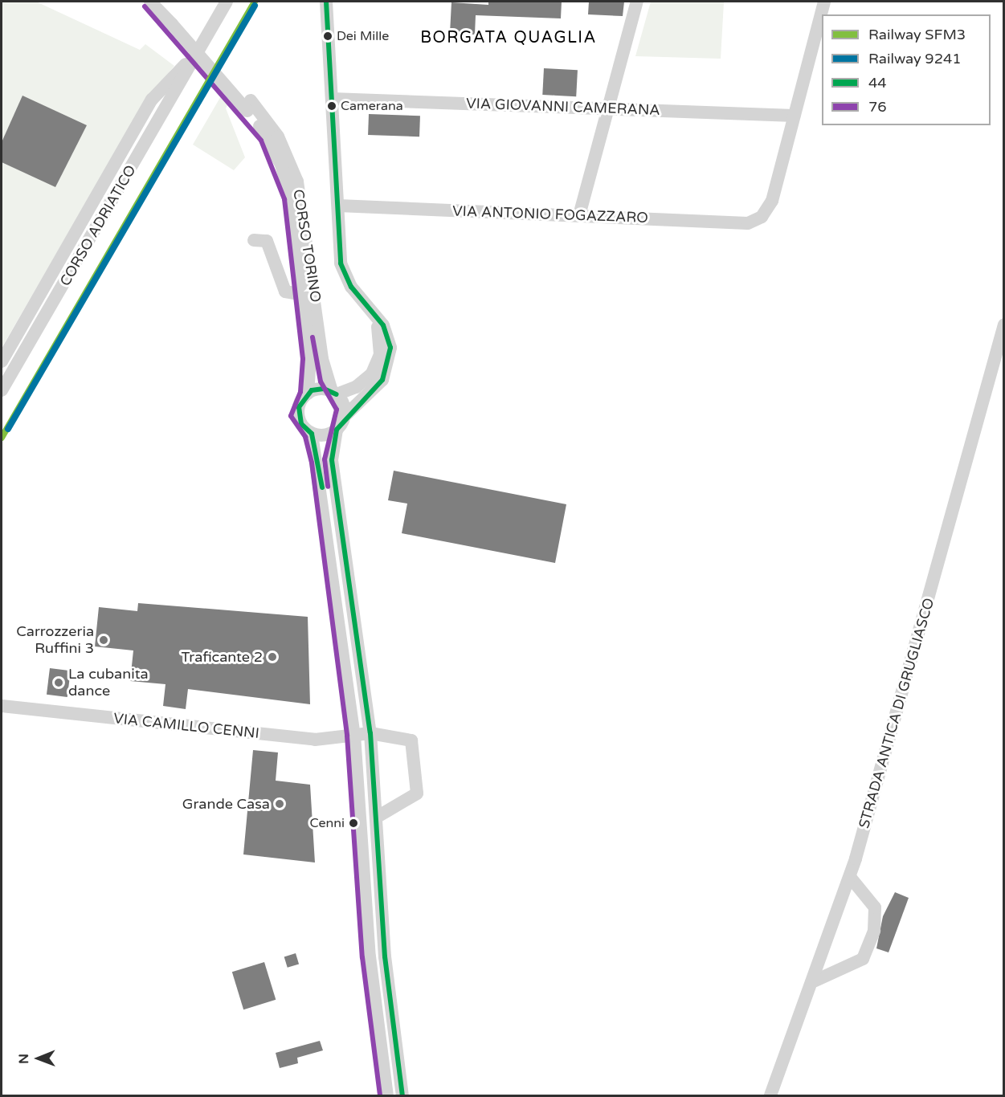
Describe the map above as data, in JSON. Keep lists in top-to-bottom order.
{
  "streets": {
    "street": [
      "VIA GIOVANNI CAMERANA",
      "VIA ANTONIO FOGAZZARO",
      "CORSO ADRIATICO",
      "CORSO TORINO",
      "STRADA ANTICA DI GRUGLIASCO",
      "VIA CAMILLO CENNI"
    ]
  },
  "crossings": [
    ["VIA GIOVANNI CAMERANA", "VIA ANTONIO FOGAZZARO"],
    ["CORSO TORINO", "VIA CAMILLO CENNI"]
  ],
  "districts": ["BORGATA QUAGLIA"],
  "places": [
    "Dei Mille",
    "Camerana",
    "Carrozzeria Ruffini 3",
    "Traficante 2",
    "La cubanita dance",
    "Grande Casa",
    "Cenni"
  ],
  "lines": [
    "rail line SFM3",
    "transit line 44",
    "rail line 9241",
    "transit line 76"
  ],
  "legend": [
    "Railway SFM3",
    "Railway 9241",
    "44",
    "76"
  ],
  "north": "left"
}
